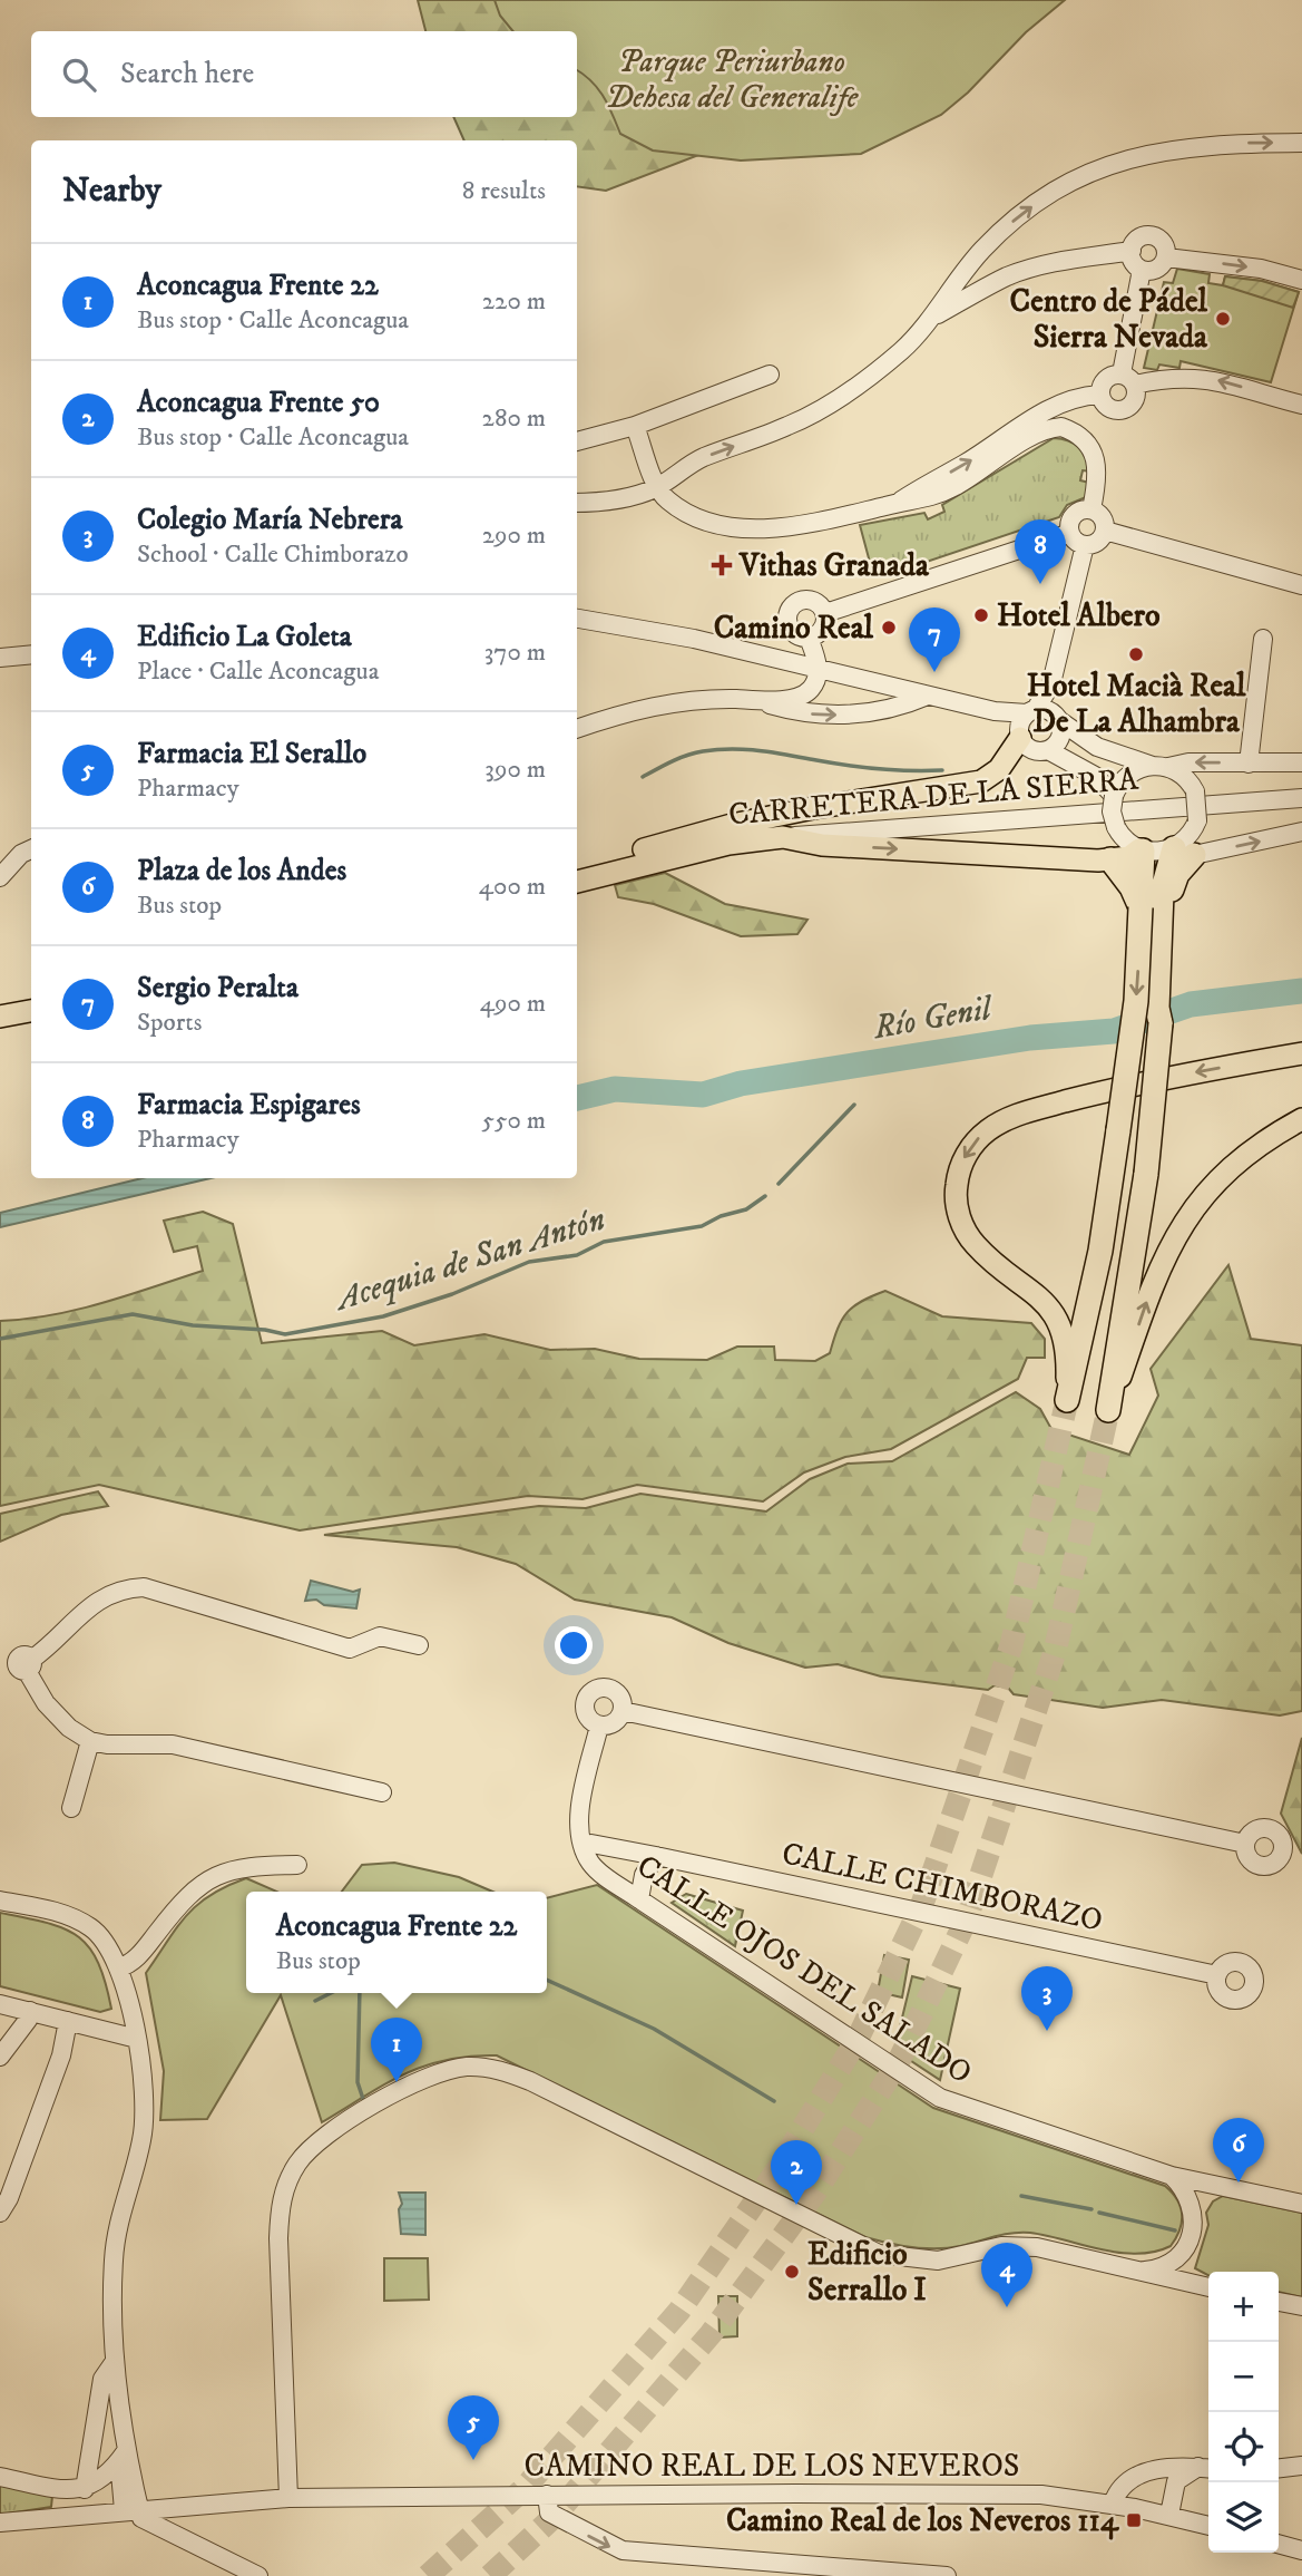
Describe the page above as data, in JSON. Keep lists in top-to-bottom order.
{
  "streets": {
    "main road": ["CARRETERA DE LA SIERRA"],
    "street": ["CALLE CHIMBORAZO", "CALLE OJOS DEL SALADO", "CAMINO REAL DE LOS NEVEROS"]
  },
  "crossings": [
    ["CALLE CHIMBORAZO", "CALLE OJOS DEL SALADO"]
  ],
  "water": ["Río Genil", "Acequia de San Antón"],
  "parks": ["Parque Periurbano Dehesa del Generalife"],
  "places": {
    "other": [
      "Centro de Pádel Sierra Nevada",
      "Hotel Albero",
      "Camino Real",
      "Hotel Macià Real De La Alhambra",
      "Edificio Serrallo I"
    ],
    "health": ["Vithas Granada"],
    "transit": ["Camino Real de los Neveros 114"]
  },
  "page": {
    "search": "Search here",
    "heading": ["Nearby", "8 results"],
    "list": [
      {
        "mark": "1",
        "name": "Aconcagua Frente 22",
        "note": "Bus stop · Calle Aconcagua",
        "value": "220 m"
      },
      {
        "mark": "2",
        "name": "Aconcagua Frente 50",
        "note": "Bus stop · Calle Aconcagua",
        "value": "280 m"
      },
      {
        "mark": "3",
        "name": "Colegio María Nebrera",
        "note": "School · Calle Chimborazo",
        "value": "290 m"
      },
      {
        "mark": "4",
        "name": "Edificio La Goleta",
        "note": "Place · Calle Aconcagua",
        "value": "370 m"
      },
      {
        "mark": "5",
        "name": "Farmacia El Serallo",
        "note": "Pharmacy",
        "value": "390 m"
      },
      {
        "mark": "6",
        "name": "Plaza de los Andes",
        "note": "Bus stop",
        "value": "400 m"
      },
      {
        "mark": "7",
        "name": "Sergio Peralta",
        "note": "Sports",
        "value": "490 m"
      },
      {
        "mark": "8",
        "name": "Farmacia Espigares",
        "note": "Pharmacy",
        "value": "550 m"
      }
    ],
    "pins": [
      "8",
      "7",
      "3",
      "1",
      "6",
      "2",
      "4",
      "5"
    ],
    "popup": ["Aconcagua Frente 22", "Bus stop"],
    "map_buttons": ["+", "−"]
  }
}
